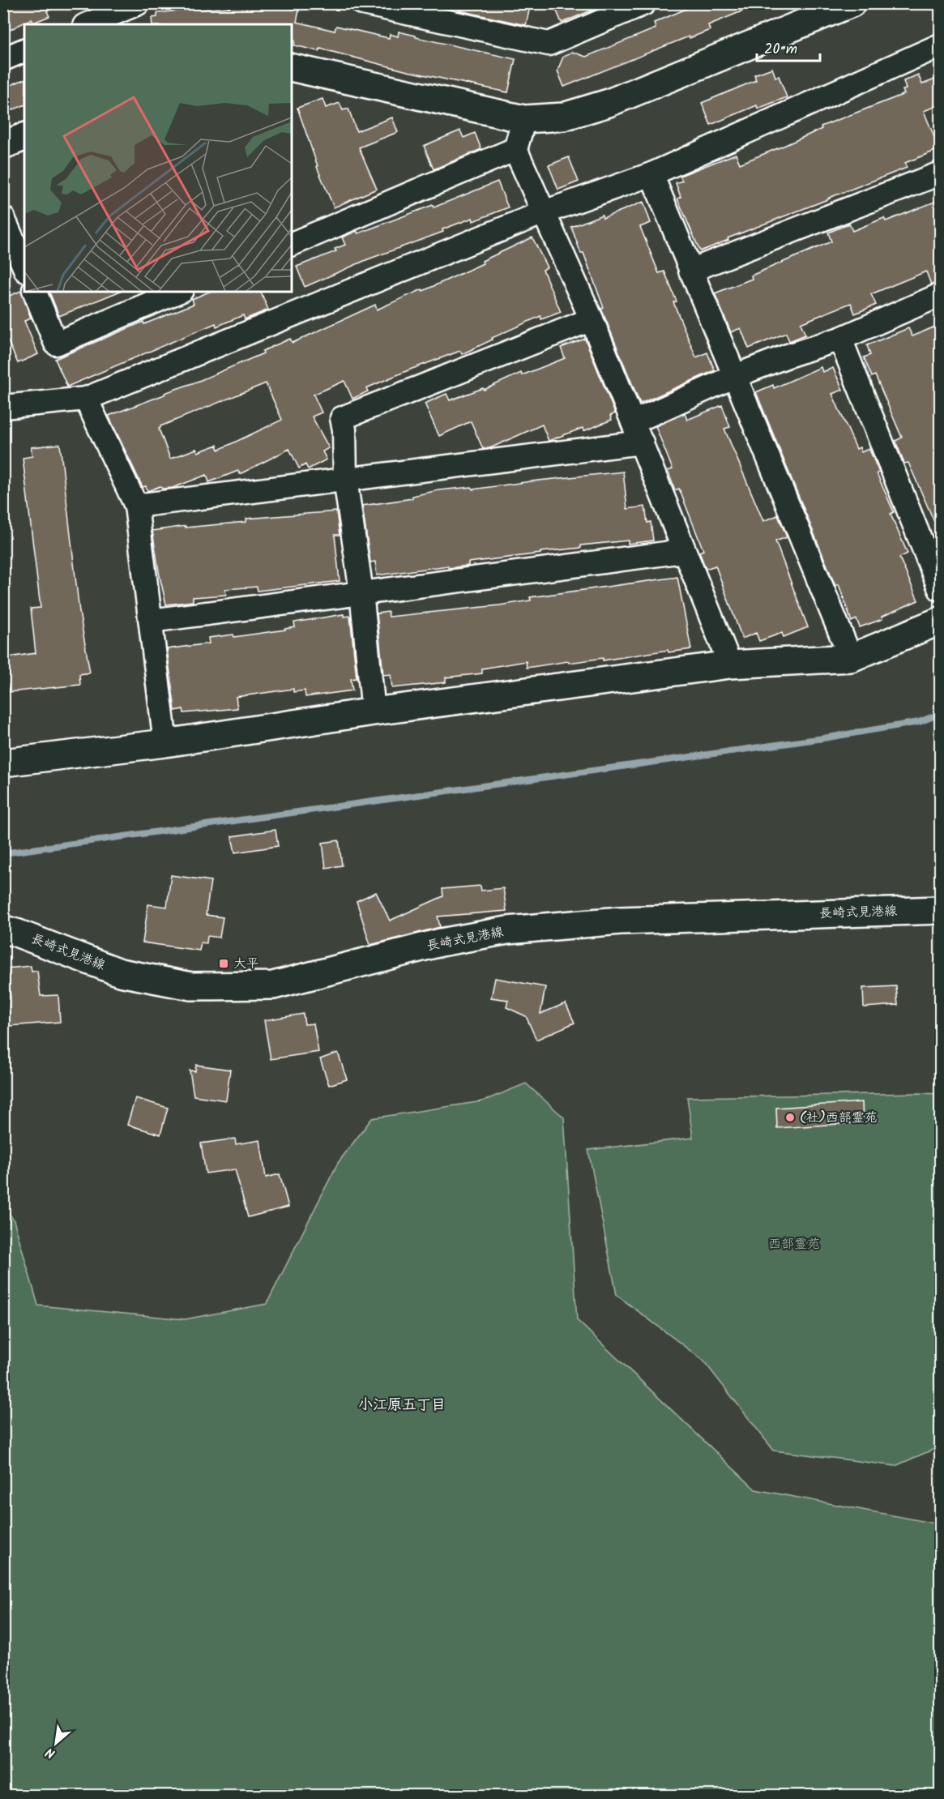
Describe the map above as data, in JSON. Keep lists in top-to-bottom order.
{
  "streets": {
    "street": ["長崎式見港線"]
  },
  "districts": ["小江原五丁目"],
  "parks": ["西部霊苑"],
  "places": {
    "transit": ["大平"],
    "other": ["(社)西部霊苑"]
  },
  "scale_bar": "20 m",
  "north": "bottom left"
}
